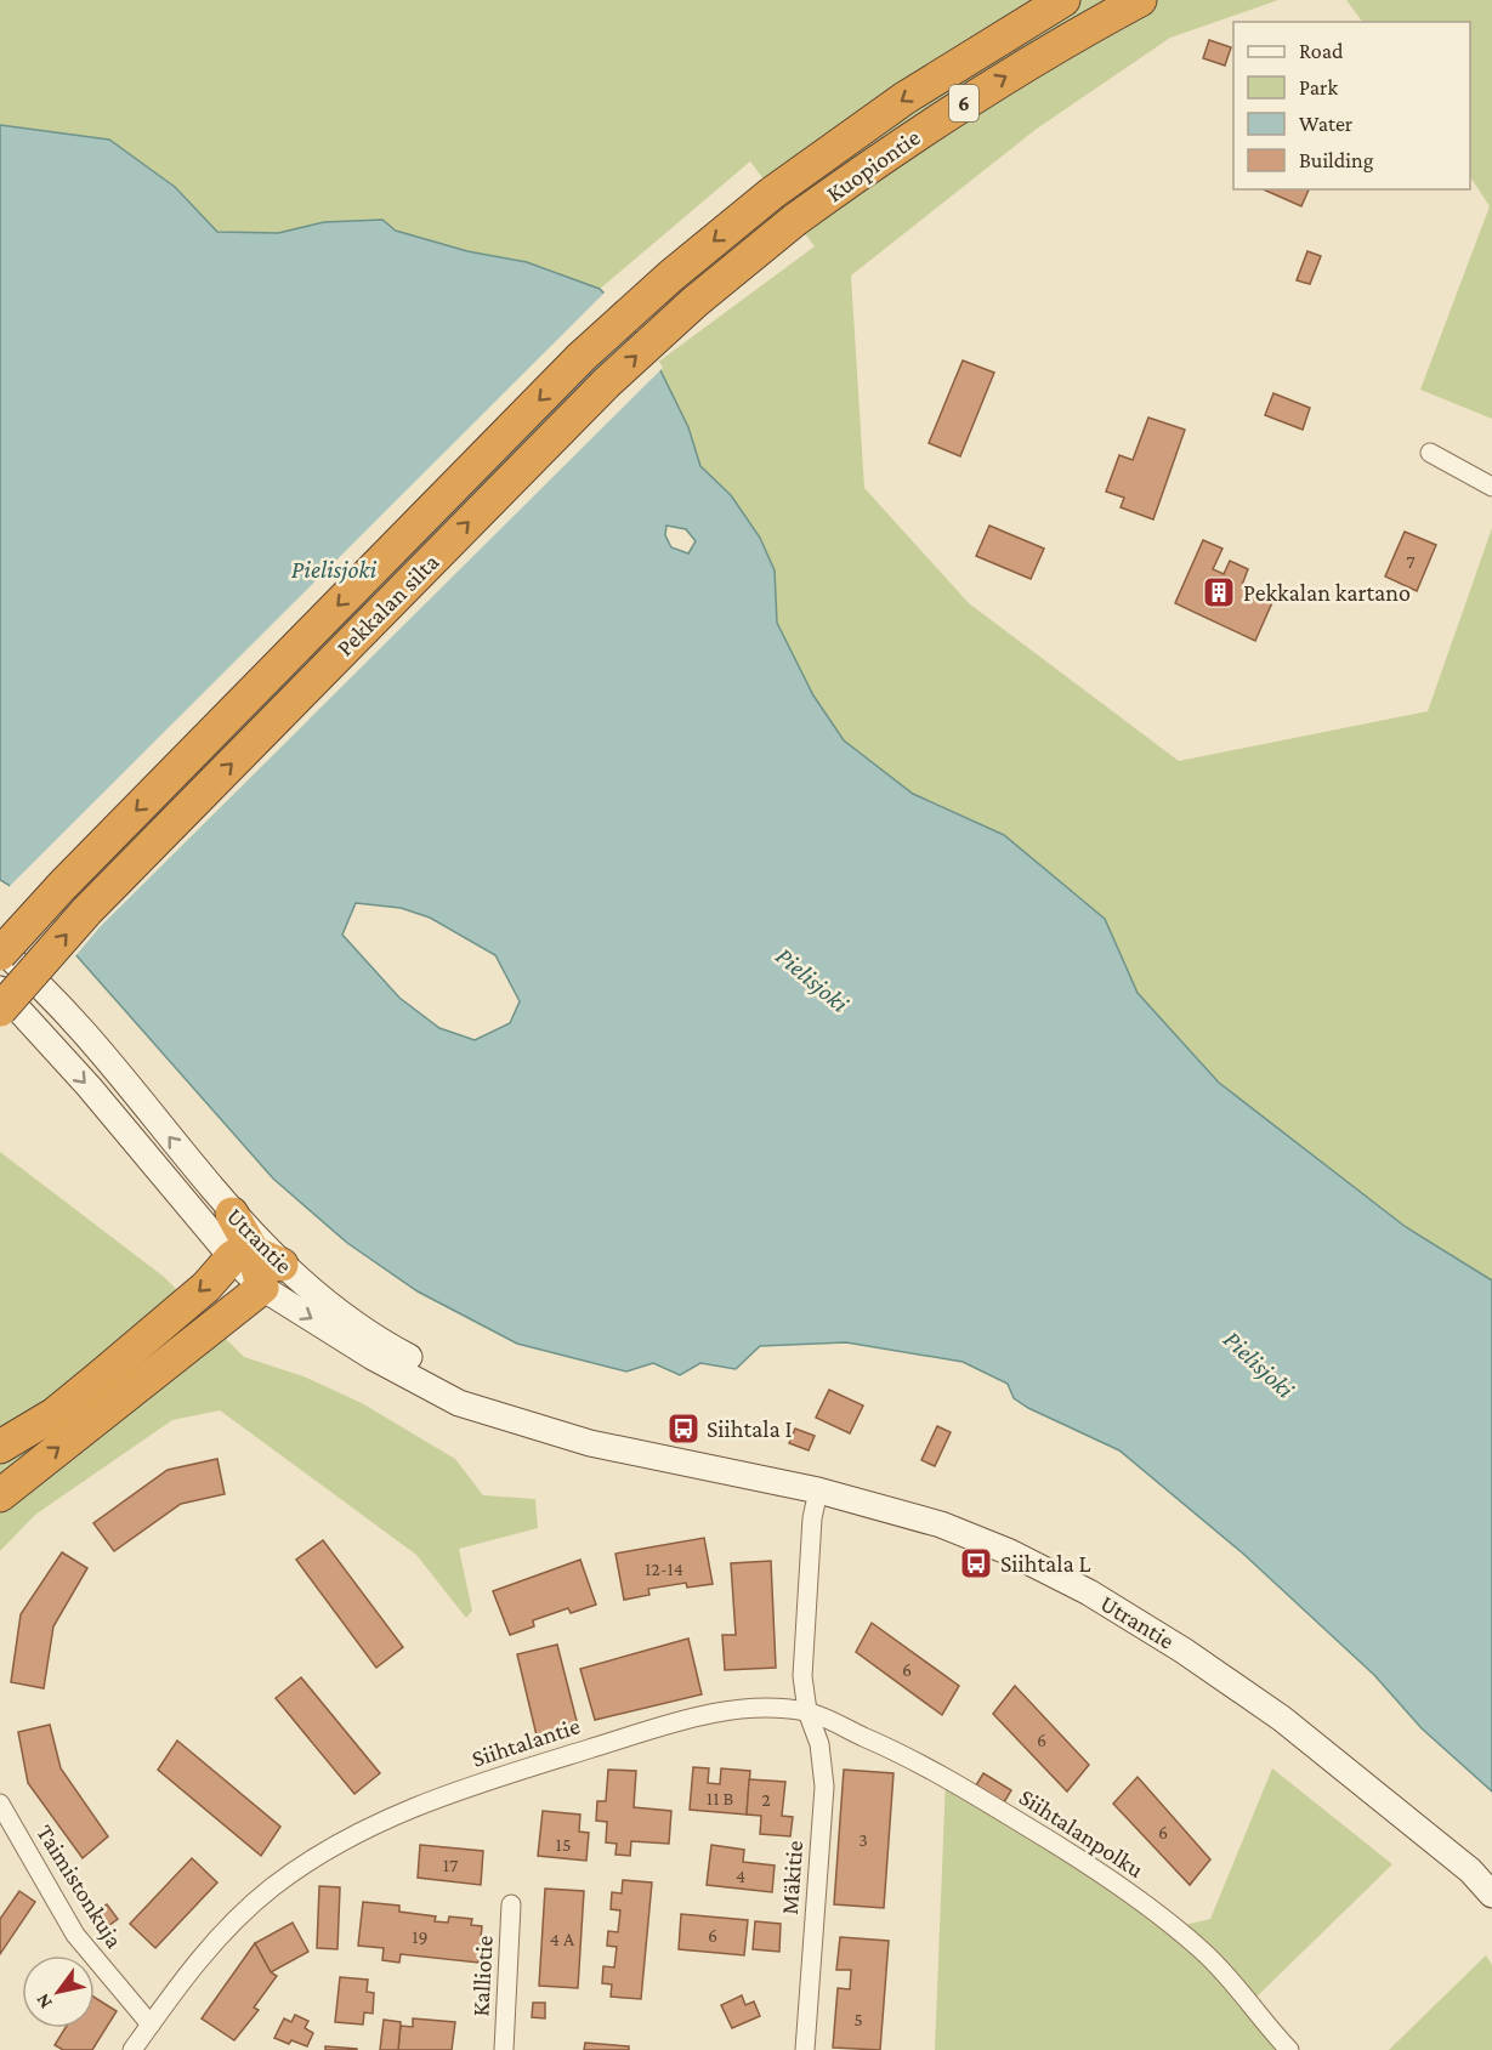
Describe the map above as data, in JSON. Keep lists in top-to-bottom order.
{
  "streets": {
    "highway": ["6", "Kuopiontie", "Pekkalan silta"],
    "main road": ["Utrantie"],
    "street": [
      "Siihtalantie",
      "Siihtalanpolku",
      "Mäkitie",
      "Taimistonkuja",
      "Kalliotie"
    ]
  },
  "crossings": [
    ["Kuopiontie", "Pekkalan silta"],
    ["Pekkalan silta", "Utrantie"],
    ["Siihtalantie", "Siihtalanpolku"],
    ["Siihtalantie", "Mäkitie"],
    ["Siihtalantie", "Taimistonkuja"],
    ["Siihtalanpolku", "Mäkitie"]
  ],
  "water": ["Pielisjoki"],
  "places": {
    "building": ["Pekkalan kartano"],
    "bus stop": ["Siihtala I", "Siihtala L"]
  },
  "house_numbers": [
    "7",
    "12-14",
    "6",
    "6",
    "11 B",
    "2",
    "6",
    "3",
    "15",
    "17",
    "4",
    "6",
    "19",
    "4 A",
    "5"
  ],
  "legend": [
    "Road",
    "Park",
    "Water",
    "Building"
  ],
  "north": "bottom left"
}
